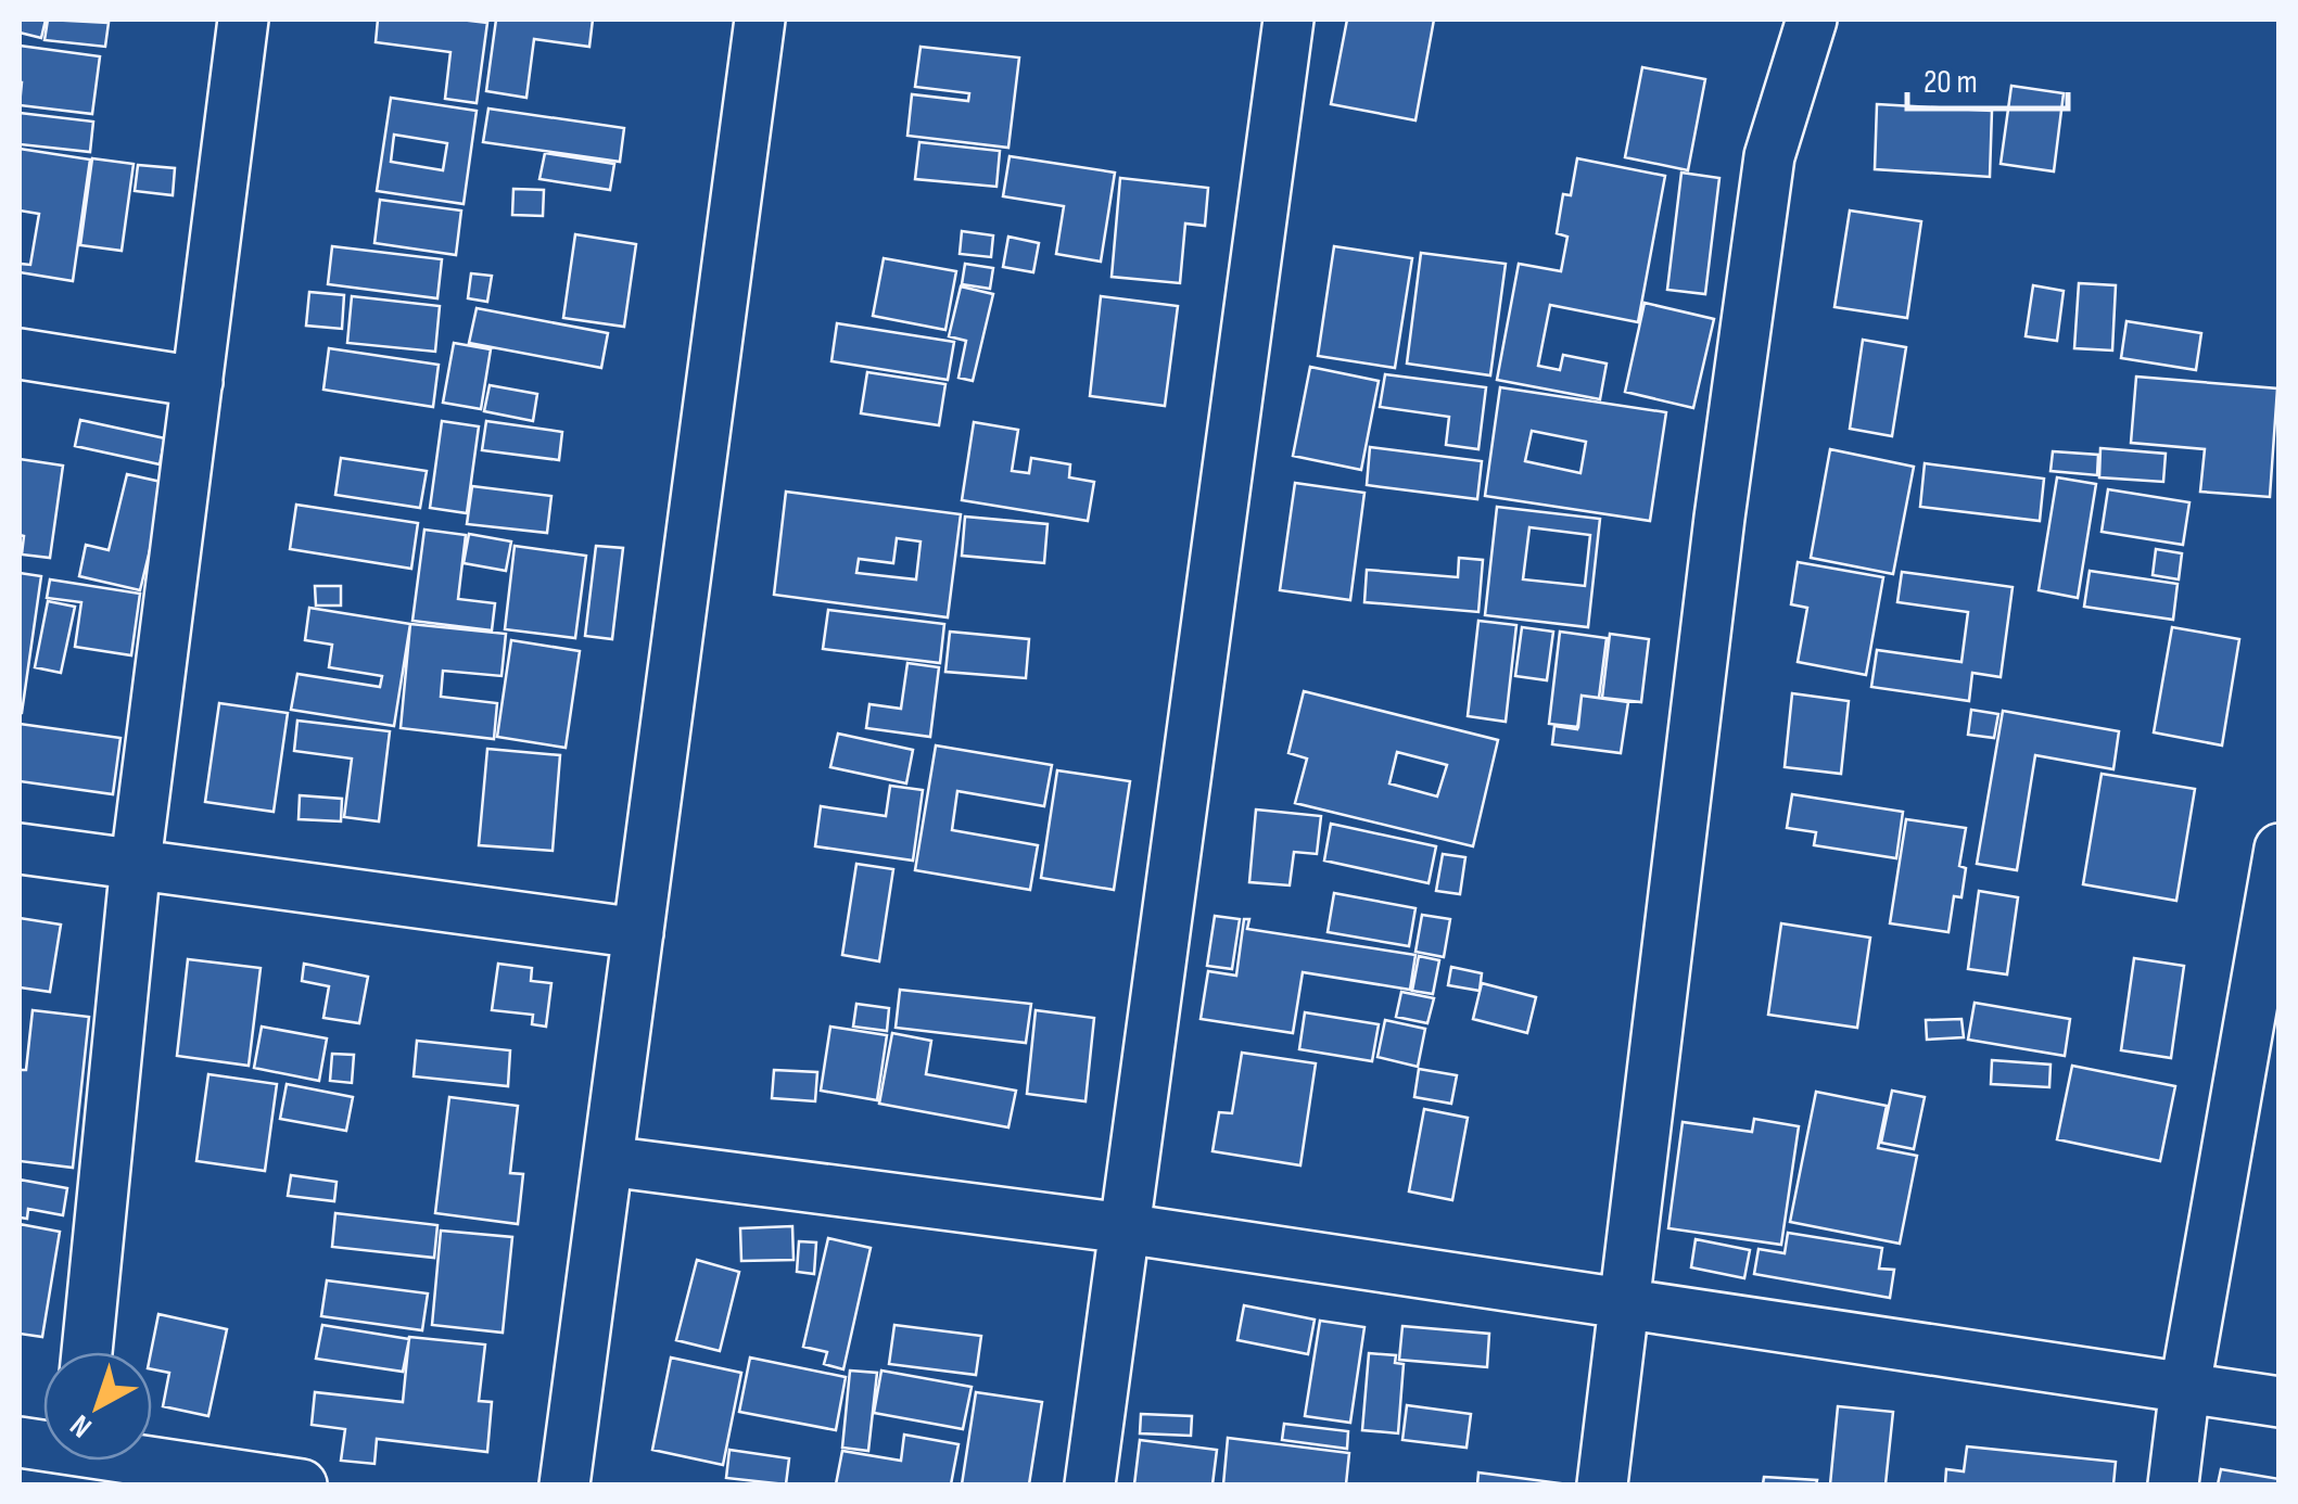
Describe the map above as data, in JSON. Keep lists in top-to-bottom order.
{
  "scale_bar": "20 m",
  "north": "bottom left"
}
